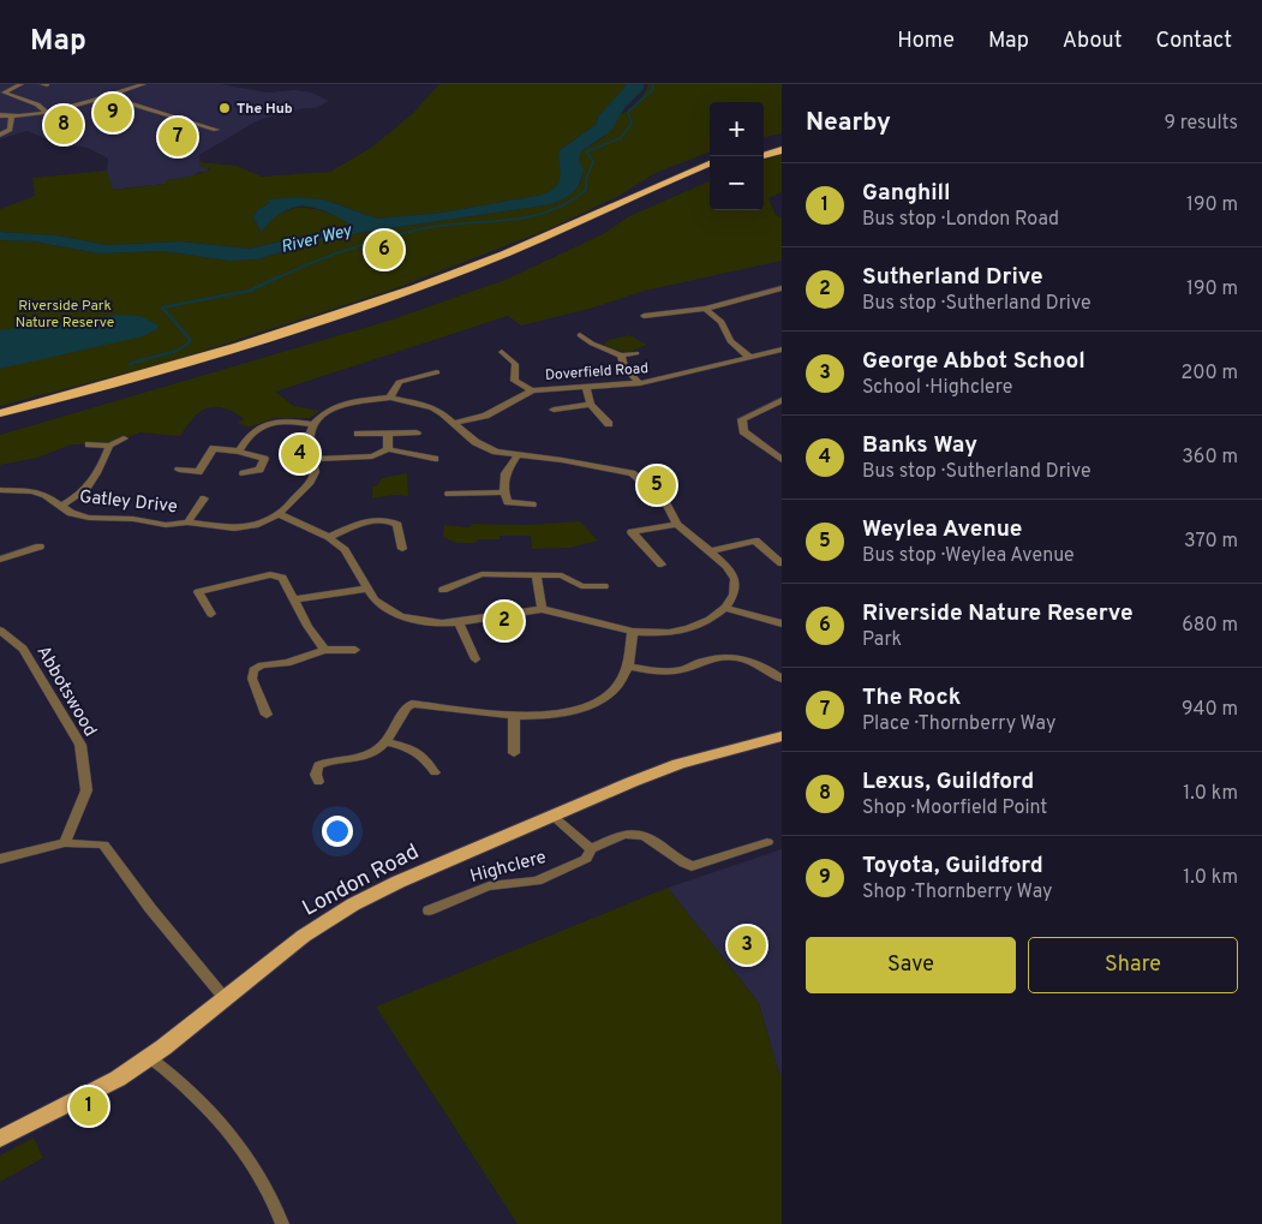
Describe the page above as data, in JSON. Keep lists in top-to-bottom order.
{
  "streets": {
    "main road": ["London Road"],
    "street": [
      "Doverfield Road",
      "Gatley Drive",
      "Abbotswood",
      "Highclere"
    ]
  },
  "water": ["River Wey"],
  "parks": ["Riverside Park Nature Reserve"],
  "places": ["The Hub"],
  "page": {
    "header": "Map",
    "nav": [
      "Home",
      "Map",
      "About",
      "Contact"
    ],
    "heading": ["Nearby", "9 results"],
    "pins": [
      "9",
      "8",
      "7",
      "6",
      "4",
      "5",
      "2",
      "3",
      "1"
    ],
    "map_buttons": ["+", "−"],
    "list": [
      {
        "mark": "1",
        "name": "Ganghill",
        "note": "Bus stop · London Road",
        "value": "190 m"
      },
      {
        "mark": "2",
        "name": "Sutherland Drive",
        "note": "Bus stop · Sutherland Drive",
        "value": "190 m"
      },
      {
        "mark": "3",
        "name": "George Abbot School",
        "note": "School · Highclere",
        "value": "200 m"
      },
      {
        "mark": "4",
        "name": "Banks Way",
        "note": "Bus stop · Sutherland Drive",
        "value": "360 m"
      },
      {
        "mark": "5",
        "name": "Weylea Avenue",
        "note": "Bus stop · Weylea Avenue",
        "value": "370 m"
      },
      {
        "mark": "6",
        "name": "Riverside Nature Reserve",
        "note": "Park",
        "value": "680 m"
      },
      {
        "mark": "7",
        "name": "The Rock",
        "note": "Place · Thornberry Way",
        "value": "940 m"
      },
      {
        "mark": "8",
        "name": "Lexus, Guildford",
        "note": "Shop · Moorfield Point",
        "value": "1.0 km"
      },
      {
        "mark": "9",
        "name": "Toyota, Guildford",
        "note": "Shop · Thornberry Way",
        "value": "1.0 km"
      }
    ],
    "buttons": ["Save", "Share"]
  }
}
